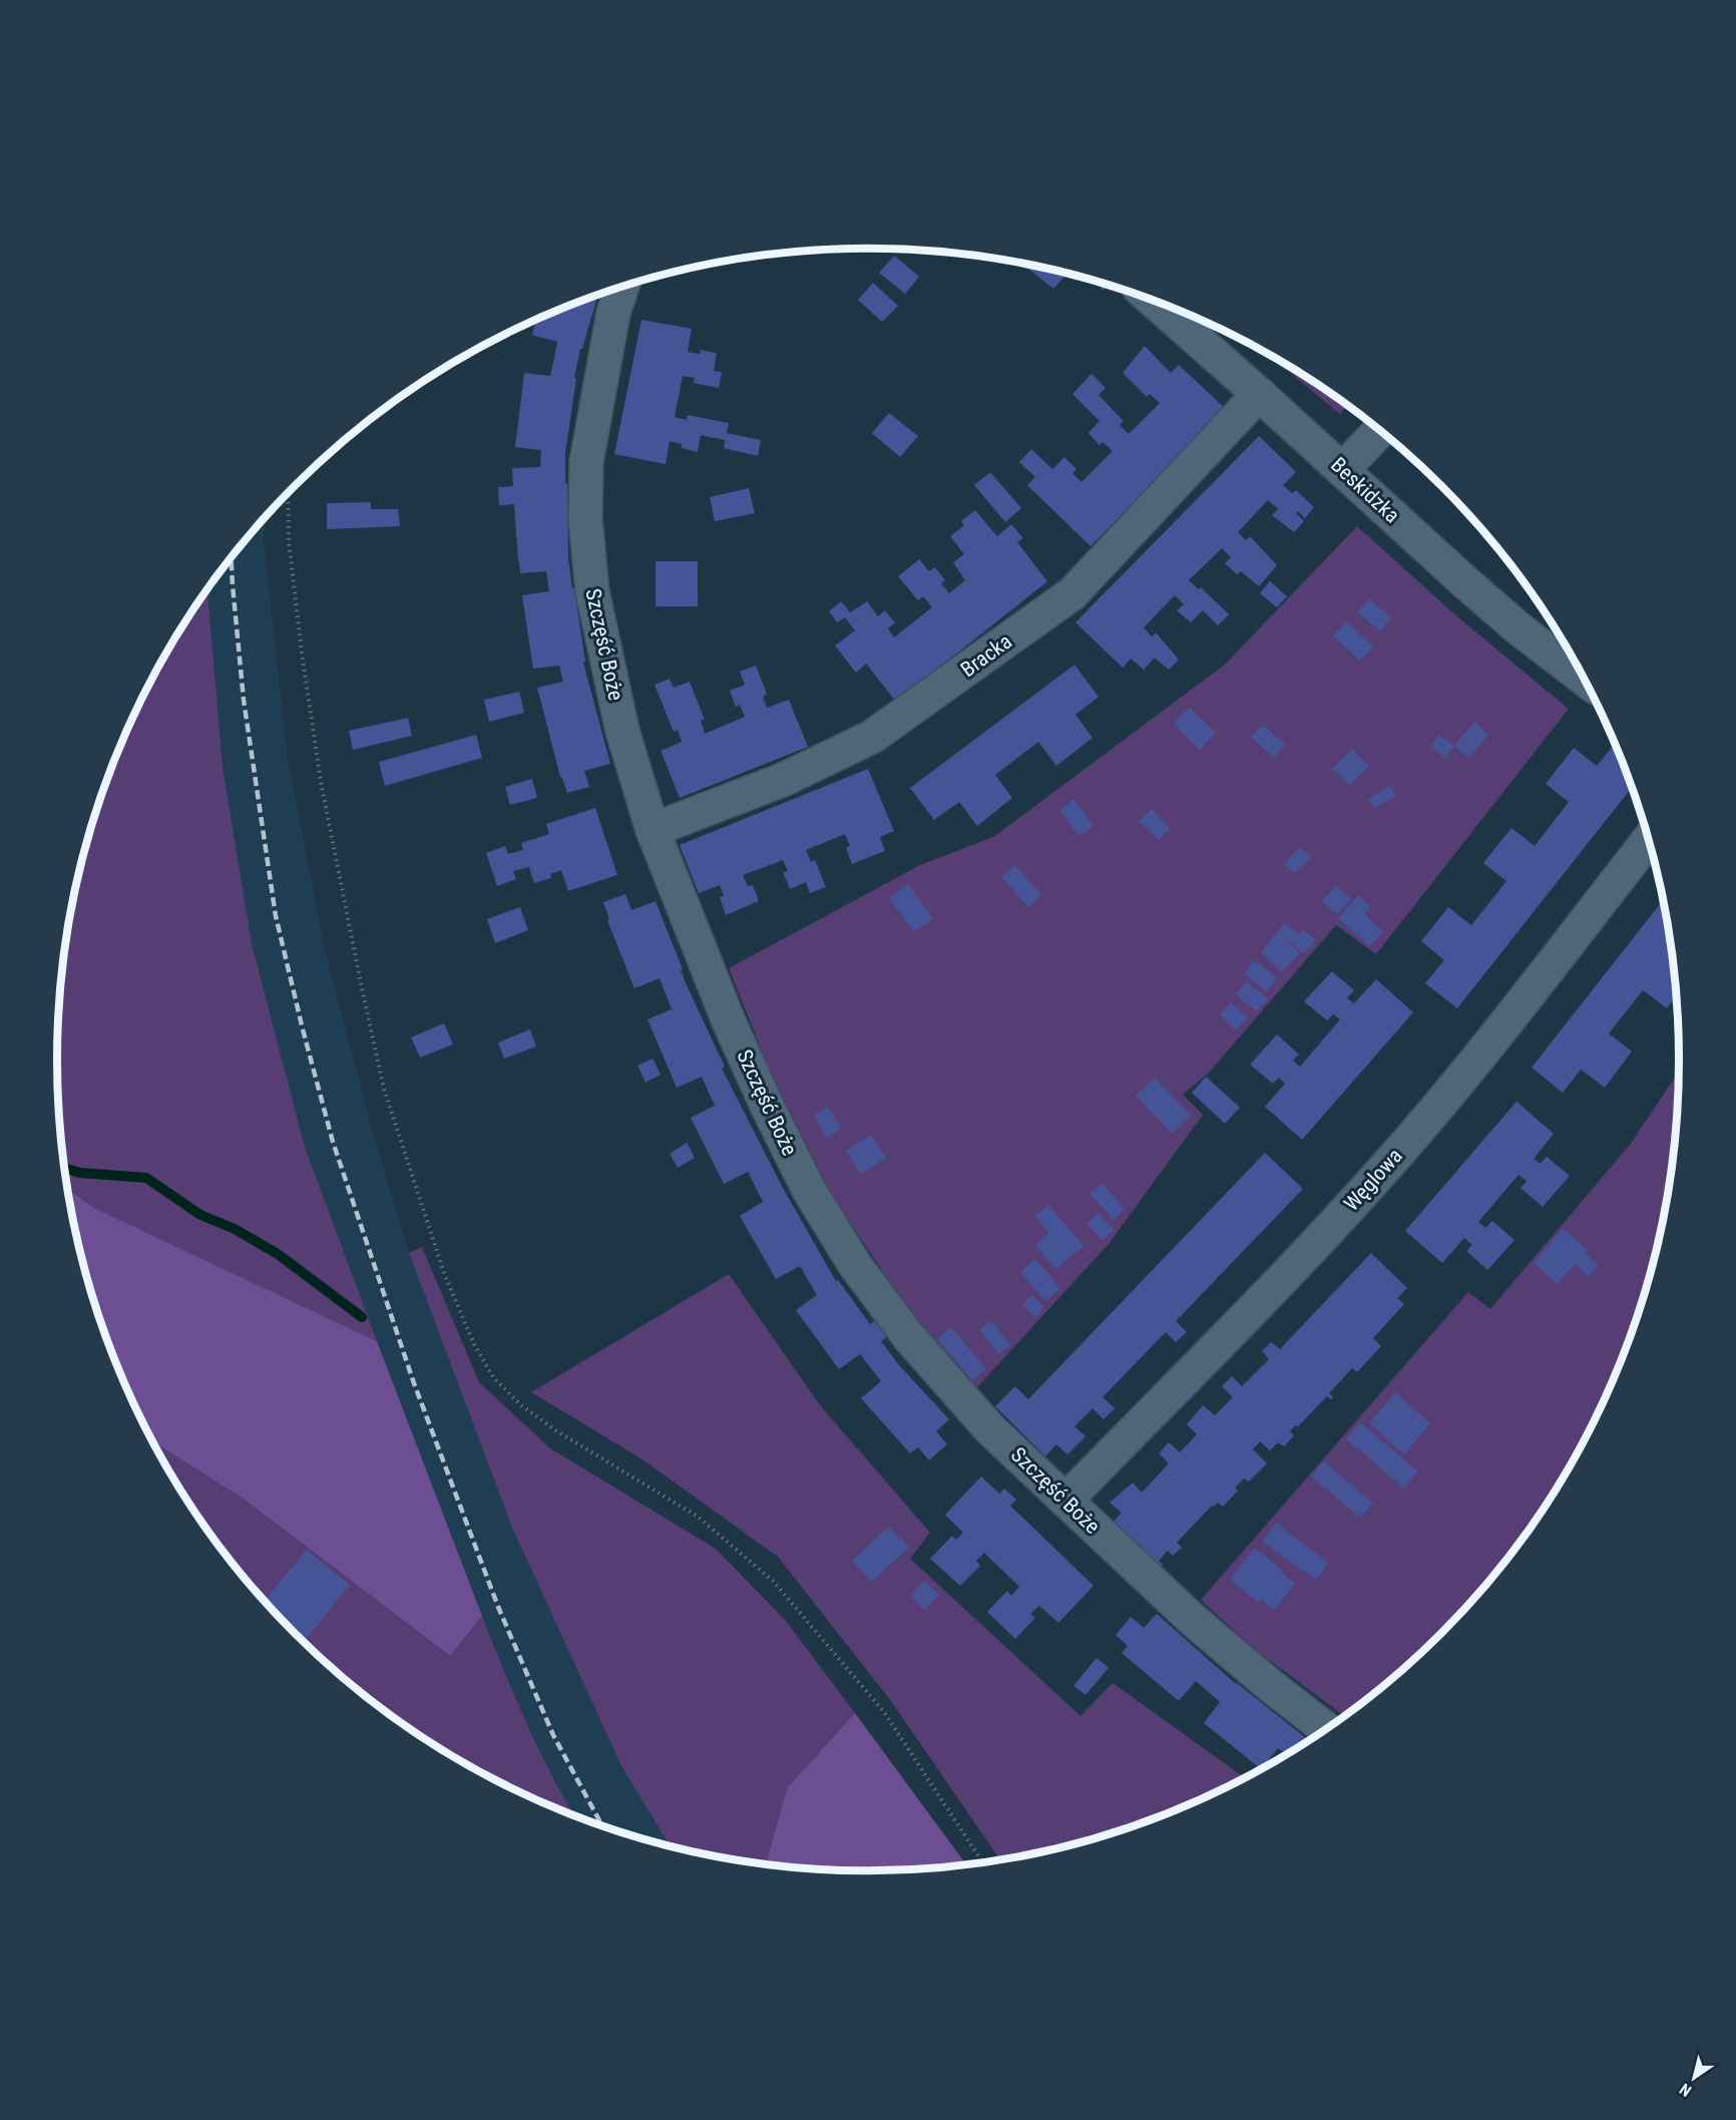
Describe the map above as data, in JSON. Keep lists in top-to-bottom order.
{
  "streets": {
    "street": [
      "Beskidzka",
      "Szczęść Boże",
      "Bracka",
      "Węglowa"
    ]
  },
  "crossings": [
    ["Beskidzka", "Bracka"],
    ["Szczęść Boże", "Bracka"],
    ["Szczęść Boże", "Węglowa"]
  ],
  "north": "bottom left"
}
